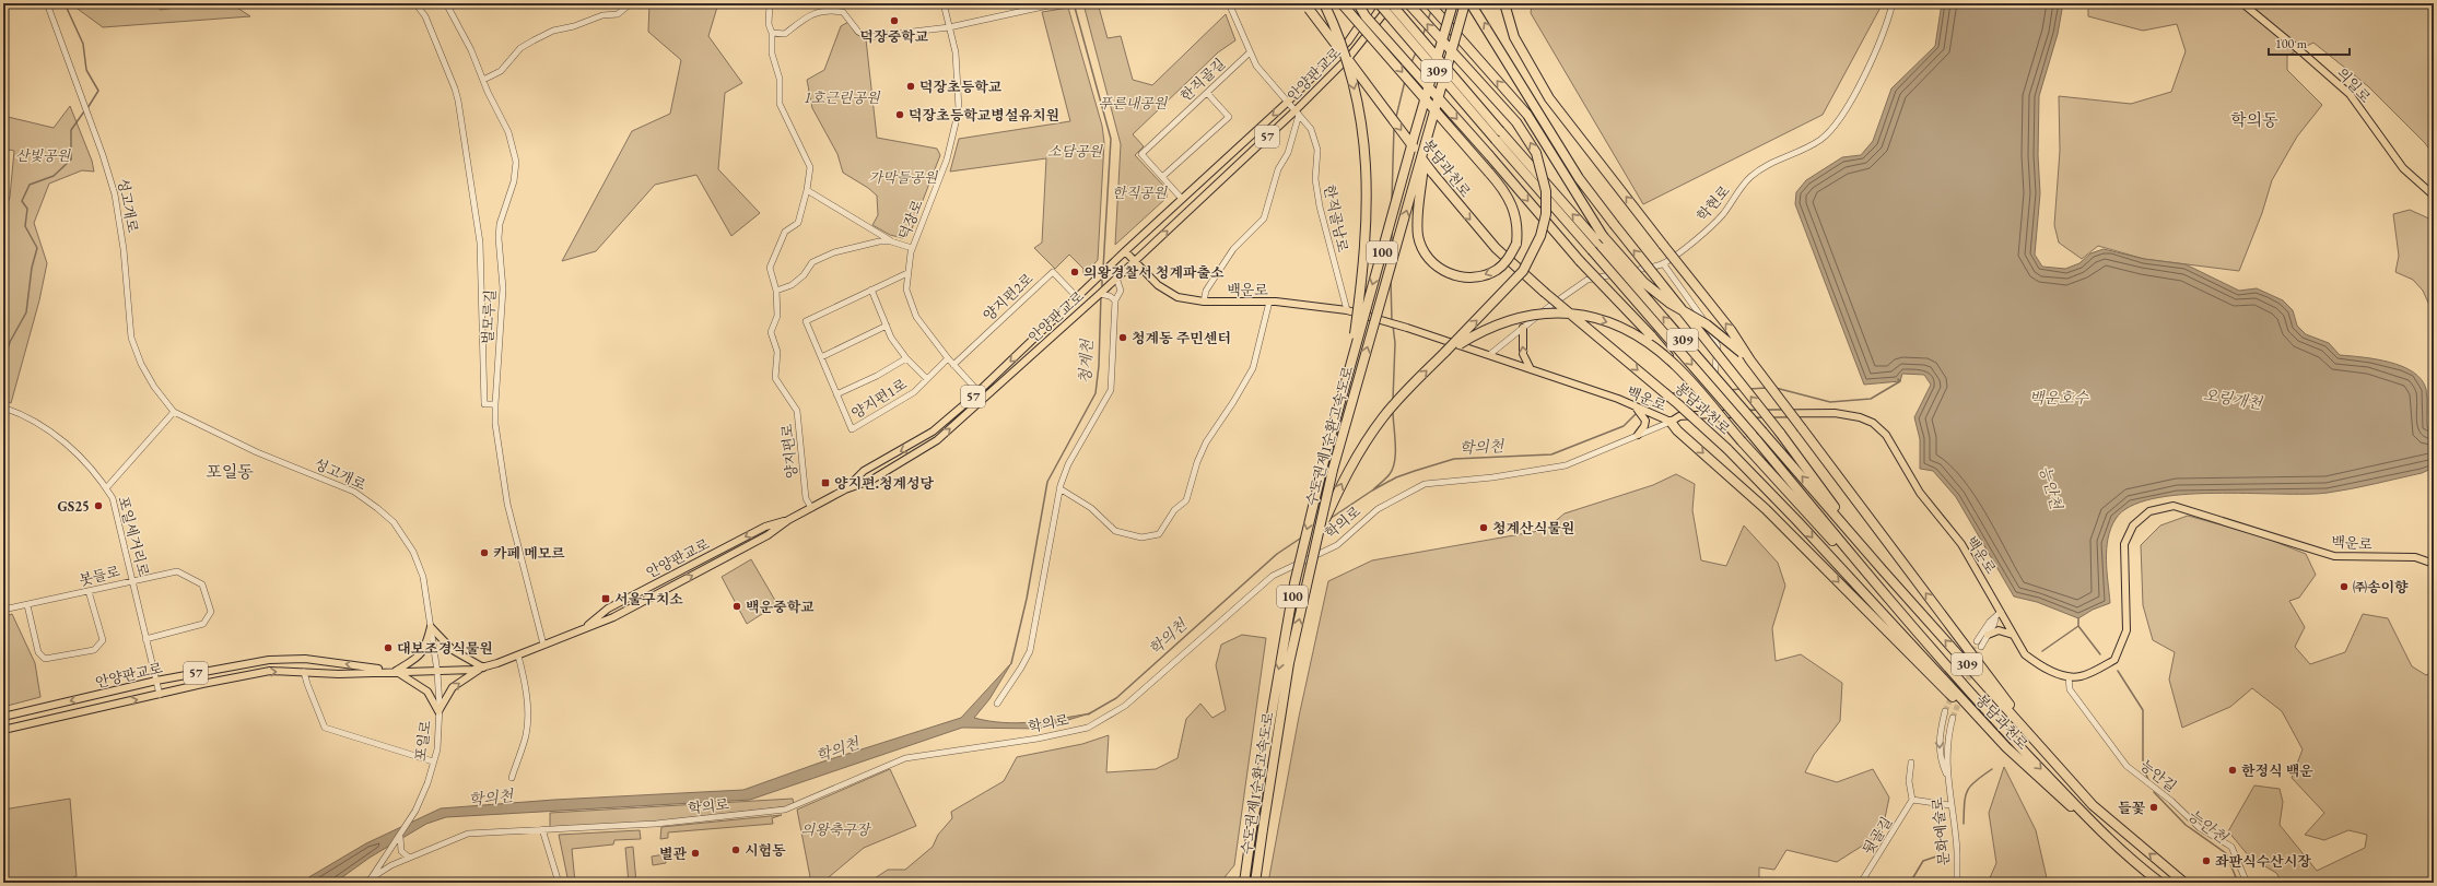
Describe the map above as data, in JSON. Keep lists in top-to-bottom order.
{
  "streets": {
    "highway": [
      "309",
      "봉담과천로",
      "100",
      "수도권제1순환고속도로"
    ],
    "main road": [
      "안양판교로",
      "의일로",
      "57",
      "백운로"
    ],
    "street": [
      "한직골길",
      "학현로",
      "성고개로",
      "한직골남로",
      "덕장로",
      "양지편2로",
      "벌모루길",
      "양지편1로",
      "양지편로",
      "학의로",
      "포일세거리로",
      "봇들로",
      "포일로",
      "능안길",
      "문화예술로",
      "뒷골길"
    ]
  },
  "crossings": [
    ["안양판교로", "한직골길"],
    ["안양판교로", "봉담과천로"],
    ["안양판교로", "성고개로"],
    ["안양판교로", "한직골남로"],
    ["안양판교로", "덕장로"],
    ["안양판교로", "백운로"],
    ["안양판교로", "양지편2로"],
    ["안양판교로", "벌모루길"],
    ["안양판교로", "양지편로"],
    ["안양판교로", "포일세거리로"],
    ["안양판교로", "포일로"],
    ["한직골길", "한직골남로"],
    ["학현로", "백운로"],
    ["성고개로", "포일로"],
    ["한직골남로", "백운로"],
    ["덕장로", "양지편2로"],
    ["덕장로", "양지편1로"],
    ["백운로", "학의로"],
    ["백운로", "능안길"],
    ["학의로", "포일로"],
    ["포일세거리로", "봇들로"]
  ],
  "districts": ["학의동", "포일동"],
  "water": [
    "청계천",
    "백운호수",
    "오링개천",
    "학의천",
    "능안천"
  ],
  "parks": [
    "1호근린공원",
    "푸른내공원",
    "소담공원",
    "산빛공원",
    "가막들공원",
    "한직공원",
    "의왕축구장"
  ],
  "places": {
    "other": [
      "덕장중학교",
      "덕장초등학교",
      "덕장초등학교병설유치원",
      "의왕경찰서 청계파출소",
      "청계동 주민센터",
      "GS25",
      "청계산식물원",
      "카페 메모르",
      "㈜송이향",
      "백운중학교",
      "대보조경식물원",
      "한정식 백운",
      "들꽃",
      "시험동",
      "별관",
      "좌판식수산시장"
    ],
    "transit": ["양지편.청계성당", "서울구치소"]
  },
  "scale_bar": "100 m"
}
